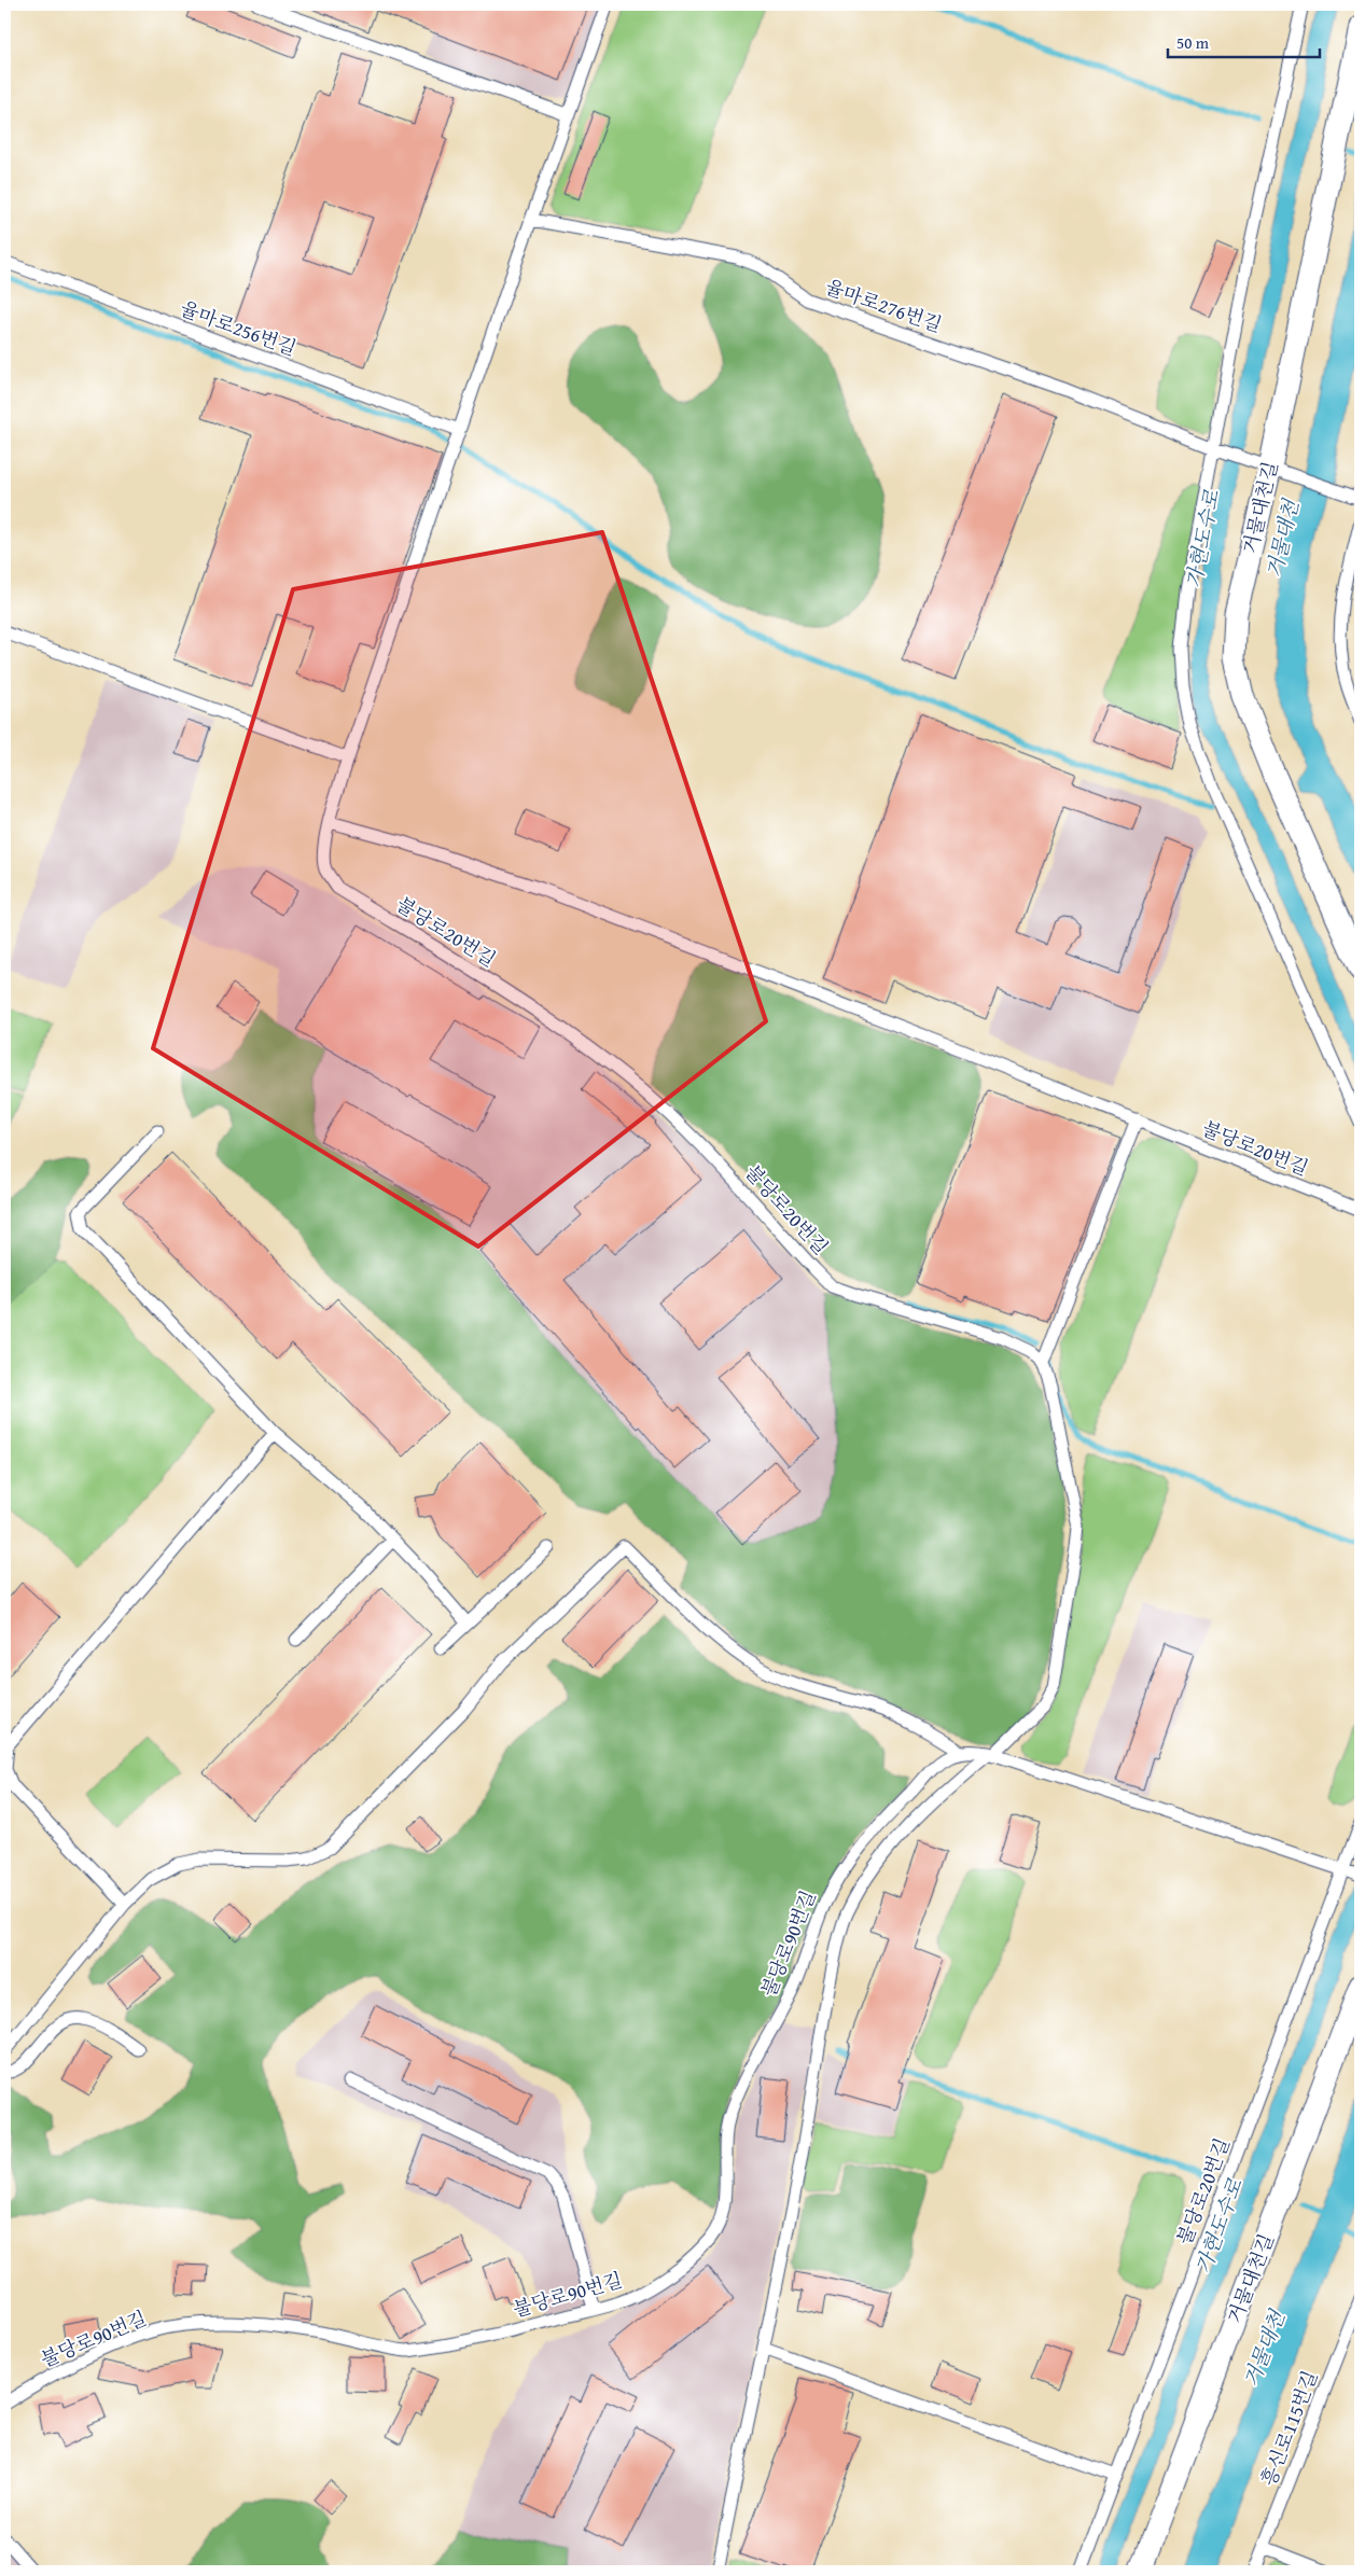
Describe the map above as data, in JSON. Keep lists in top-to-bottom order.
{
  "streets": {
    "street": ["거물대천길"],
    "lane": [
      "율마로276번길",
      "율마로256번길",
      "불당로20번길",
      "불당로90번길",
      "흥신로115번길"
    ]
  },
  "crossings": [
    ["율마로276번길", "거물대천길"]
  ],
  "water": ["가현도수로", "거물대천"],
  "scale_bar": "50 m"
}
